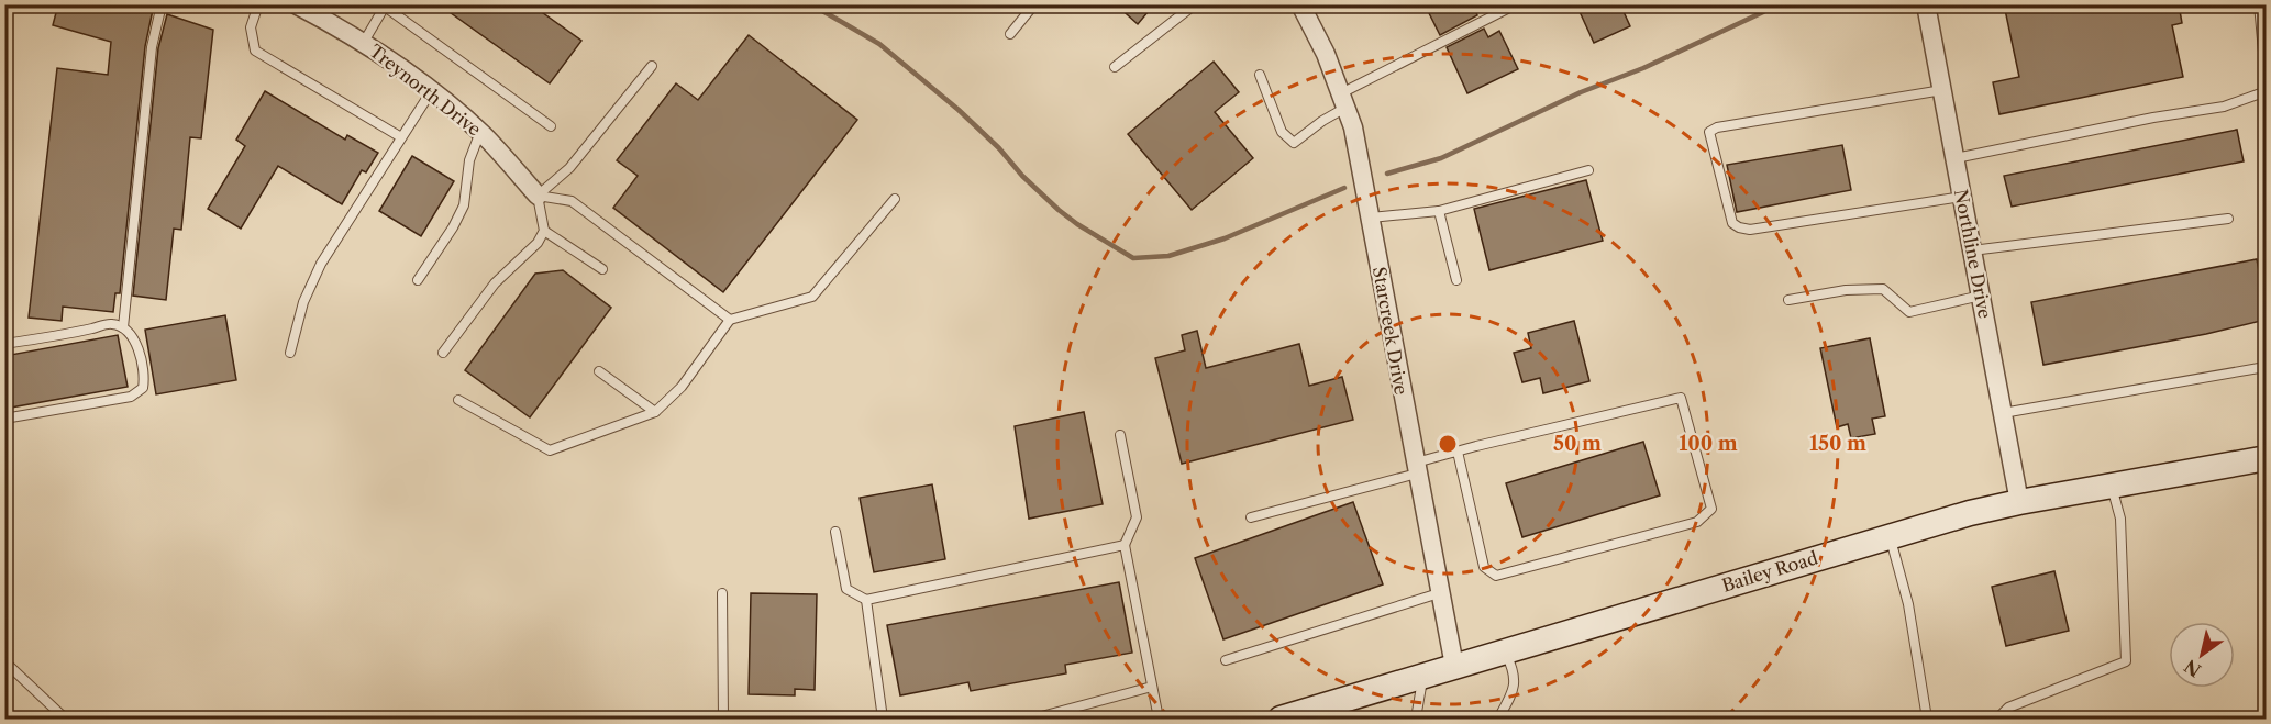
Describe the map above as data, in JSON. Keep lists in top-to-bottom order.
{
  "streets": {
    "street": [
      "Treynorth Drive",
      "Northline Drive",
      "Starcreek Drive",
      "Bailey Road"
    ]
  },
  "crossings": [
    ["Northline Drive", "Bailey Road"],
    ["Starcreek Drive", "Bailey Road"]
  ],
  "north": "bottom left",
  "rings": ["50 m", "100 m", "150 m"]
}
